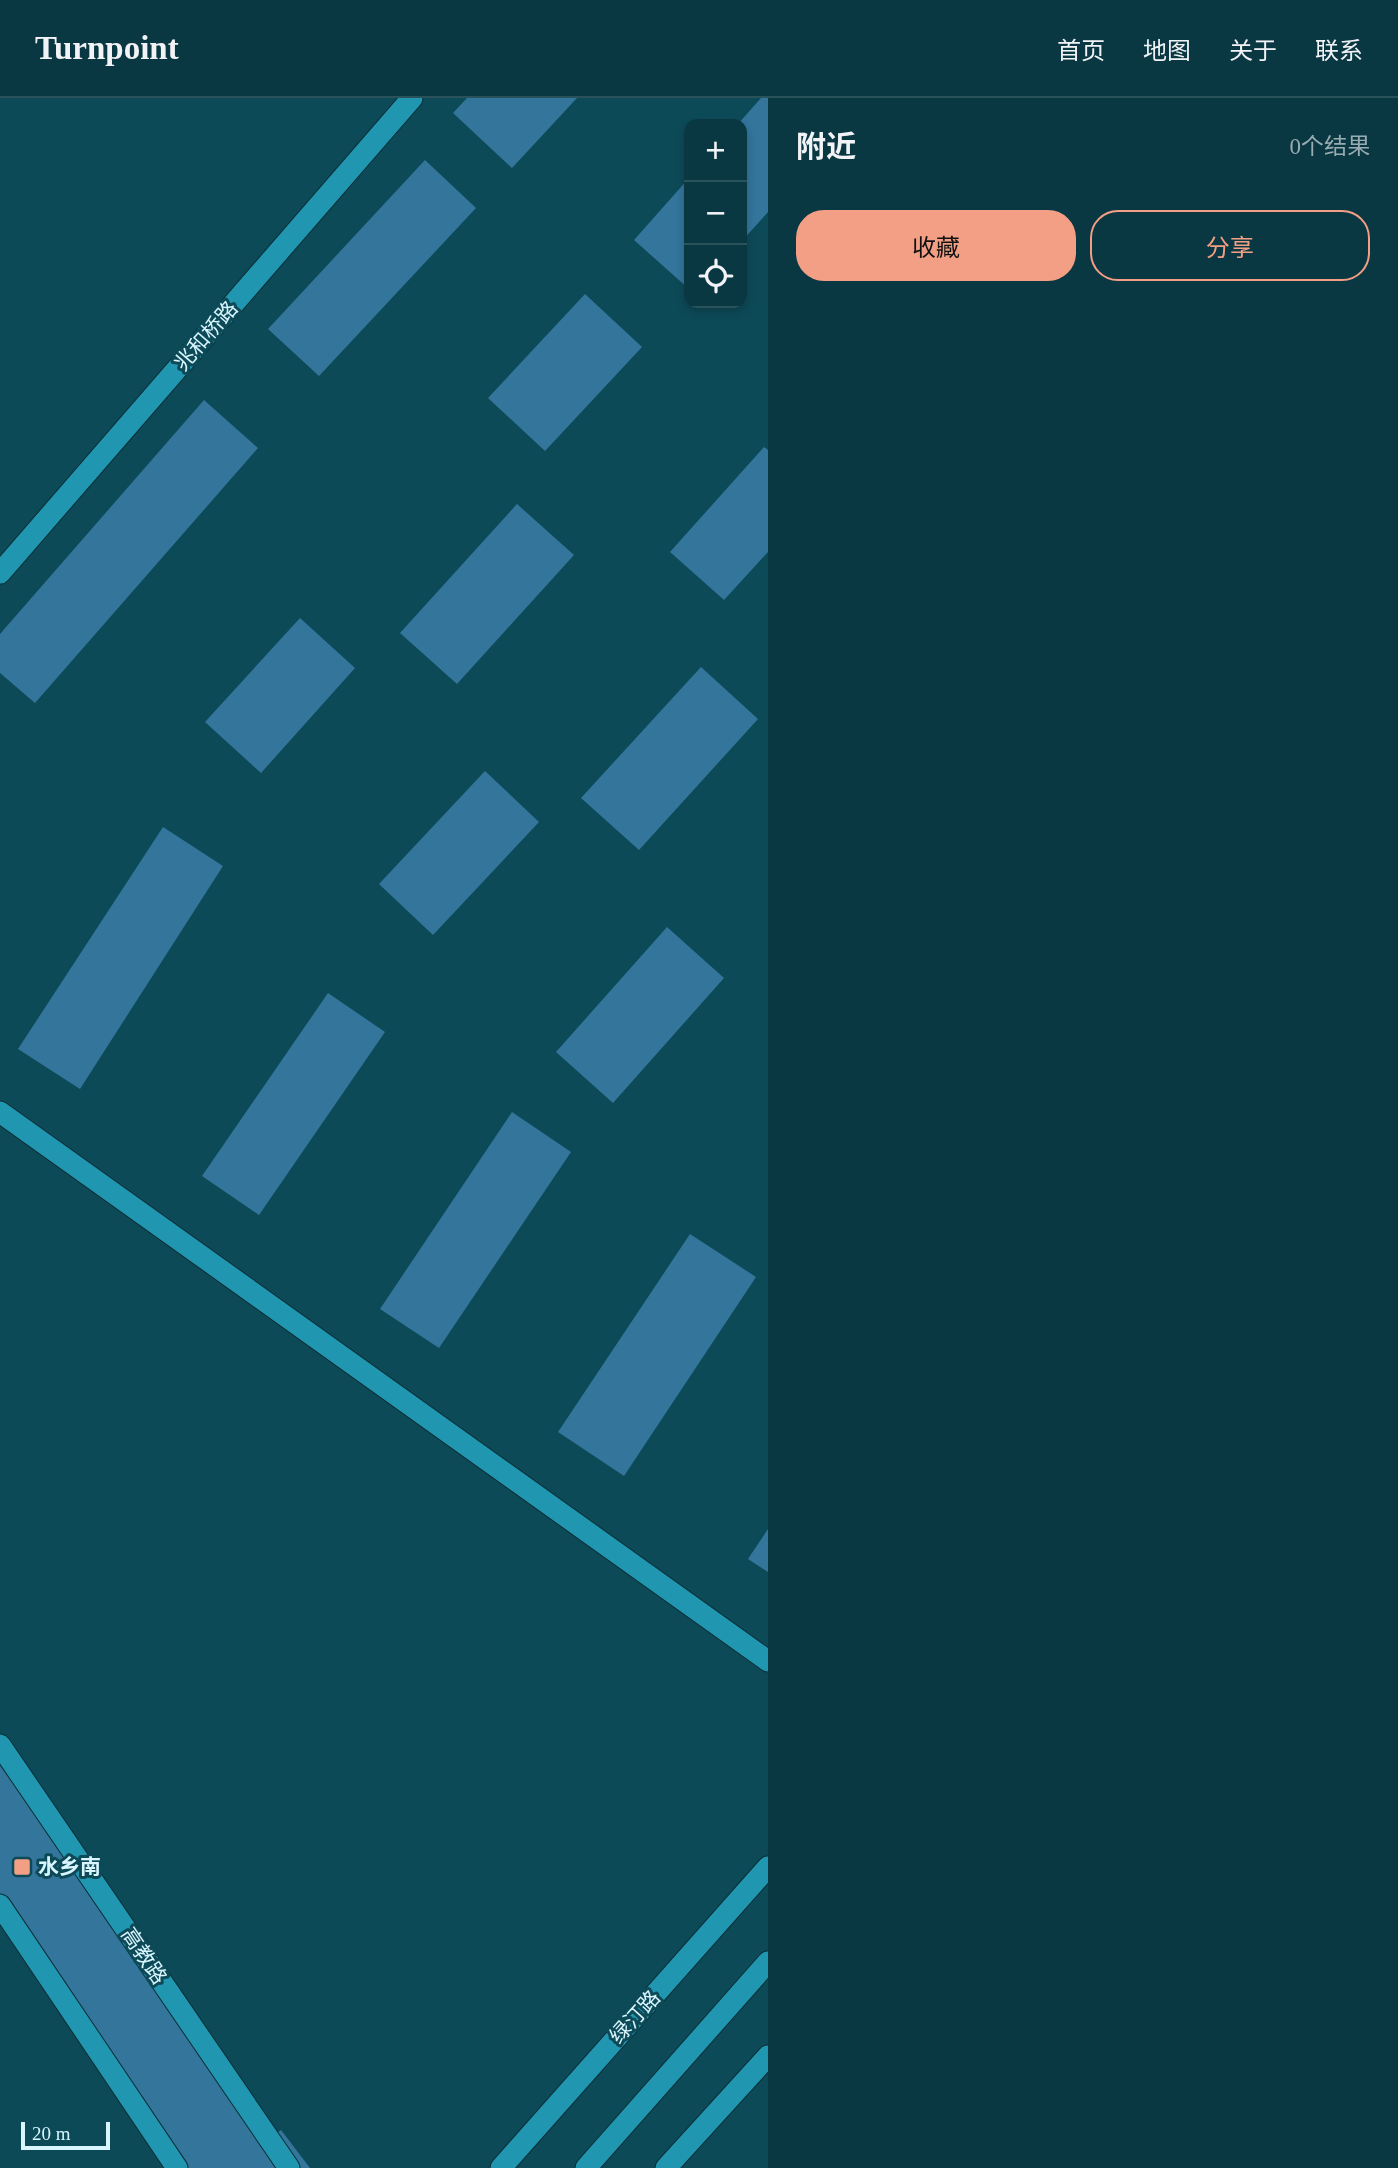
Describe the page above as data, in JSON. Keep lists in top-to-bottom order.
{
  "streets": {
    "street": ["兆和桥路", "高教路", "绿汀路"]
  },
  "places": {
    "transit": ["水乡南"]
  },
  "scale_bar": "20 m",
  "page": {
    "header": "Turnpoint",
    "nav": [
      "首页",
      "地图",
      "关于",
      "联系"
    ],
    "heading": ["附近", "0个结果"],
    "map_buttons": ["+", "−"],
    "buttons": ["收藏", "分享"],
    "scale": "20 m"
  }
}
